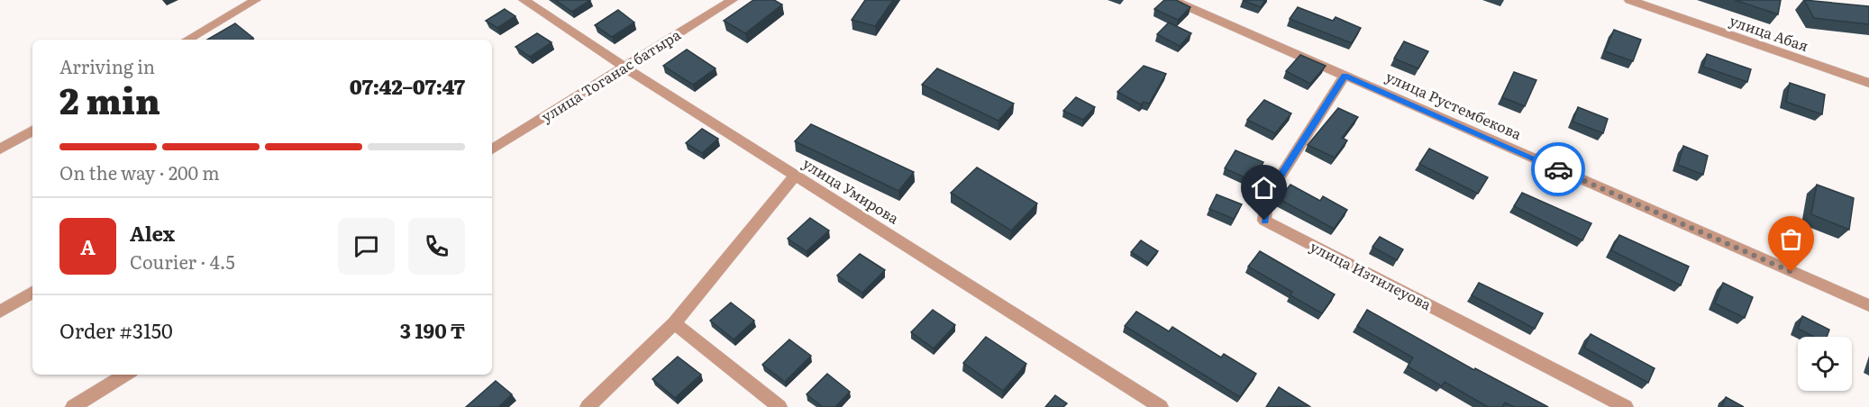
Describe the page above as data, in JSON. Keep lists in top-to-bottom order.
{
  "streets": {
    "street": [
      "улица Абая",
      "улица Тоганас батыра",
      "улица Рустембекова",
      "улица Умирова",
      "улица Изтилеуова"
    ]
  },
  "crossings": [
    ["улица Тоганас батыра", "улица Умирова"],
    ["улица Рустембекова", "улица Изтилеуова"]
  ],
  "page": {
    "heading": ["2 min", "Arriving in", "07:42–07:47"],
    "panel": [
      "Alex",
      "Courier · 4.5",
      "Order #3150",
      "3 190 ₸"
    ],
    "bar": "On the way · 200 m",
    "round": "A"
  }
}
